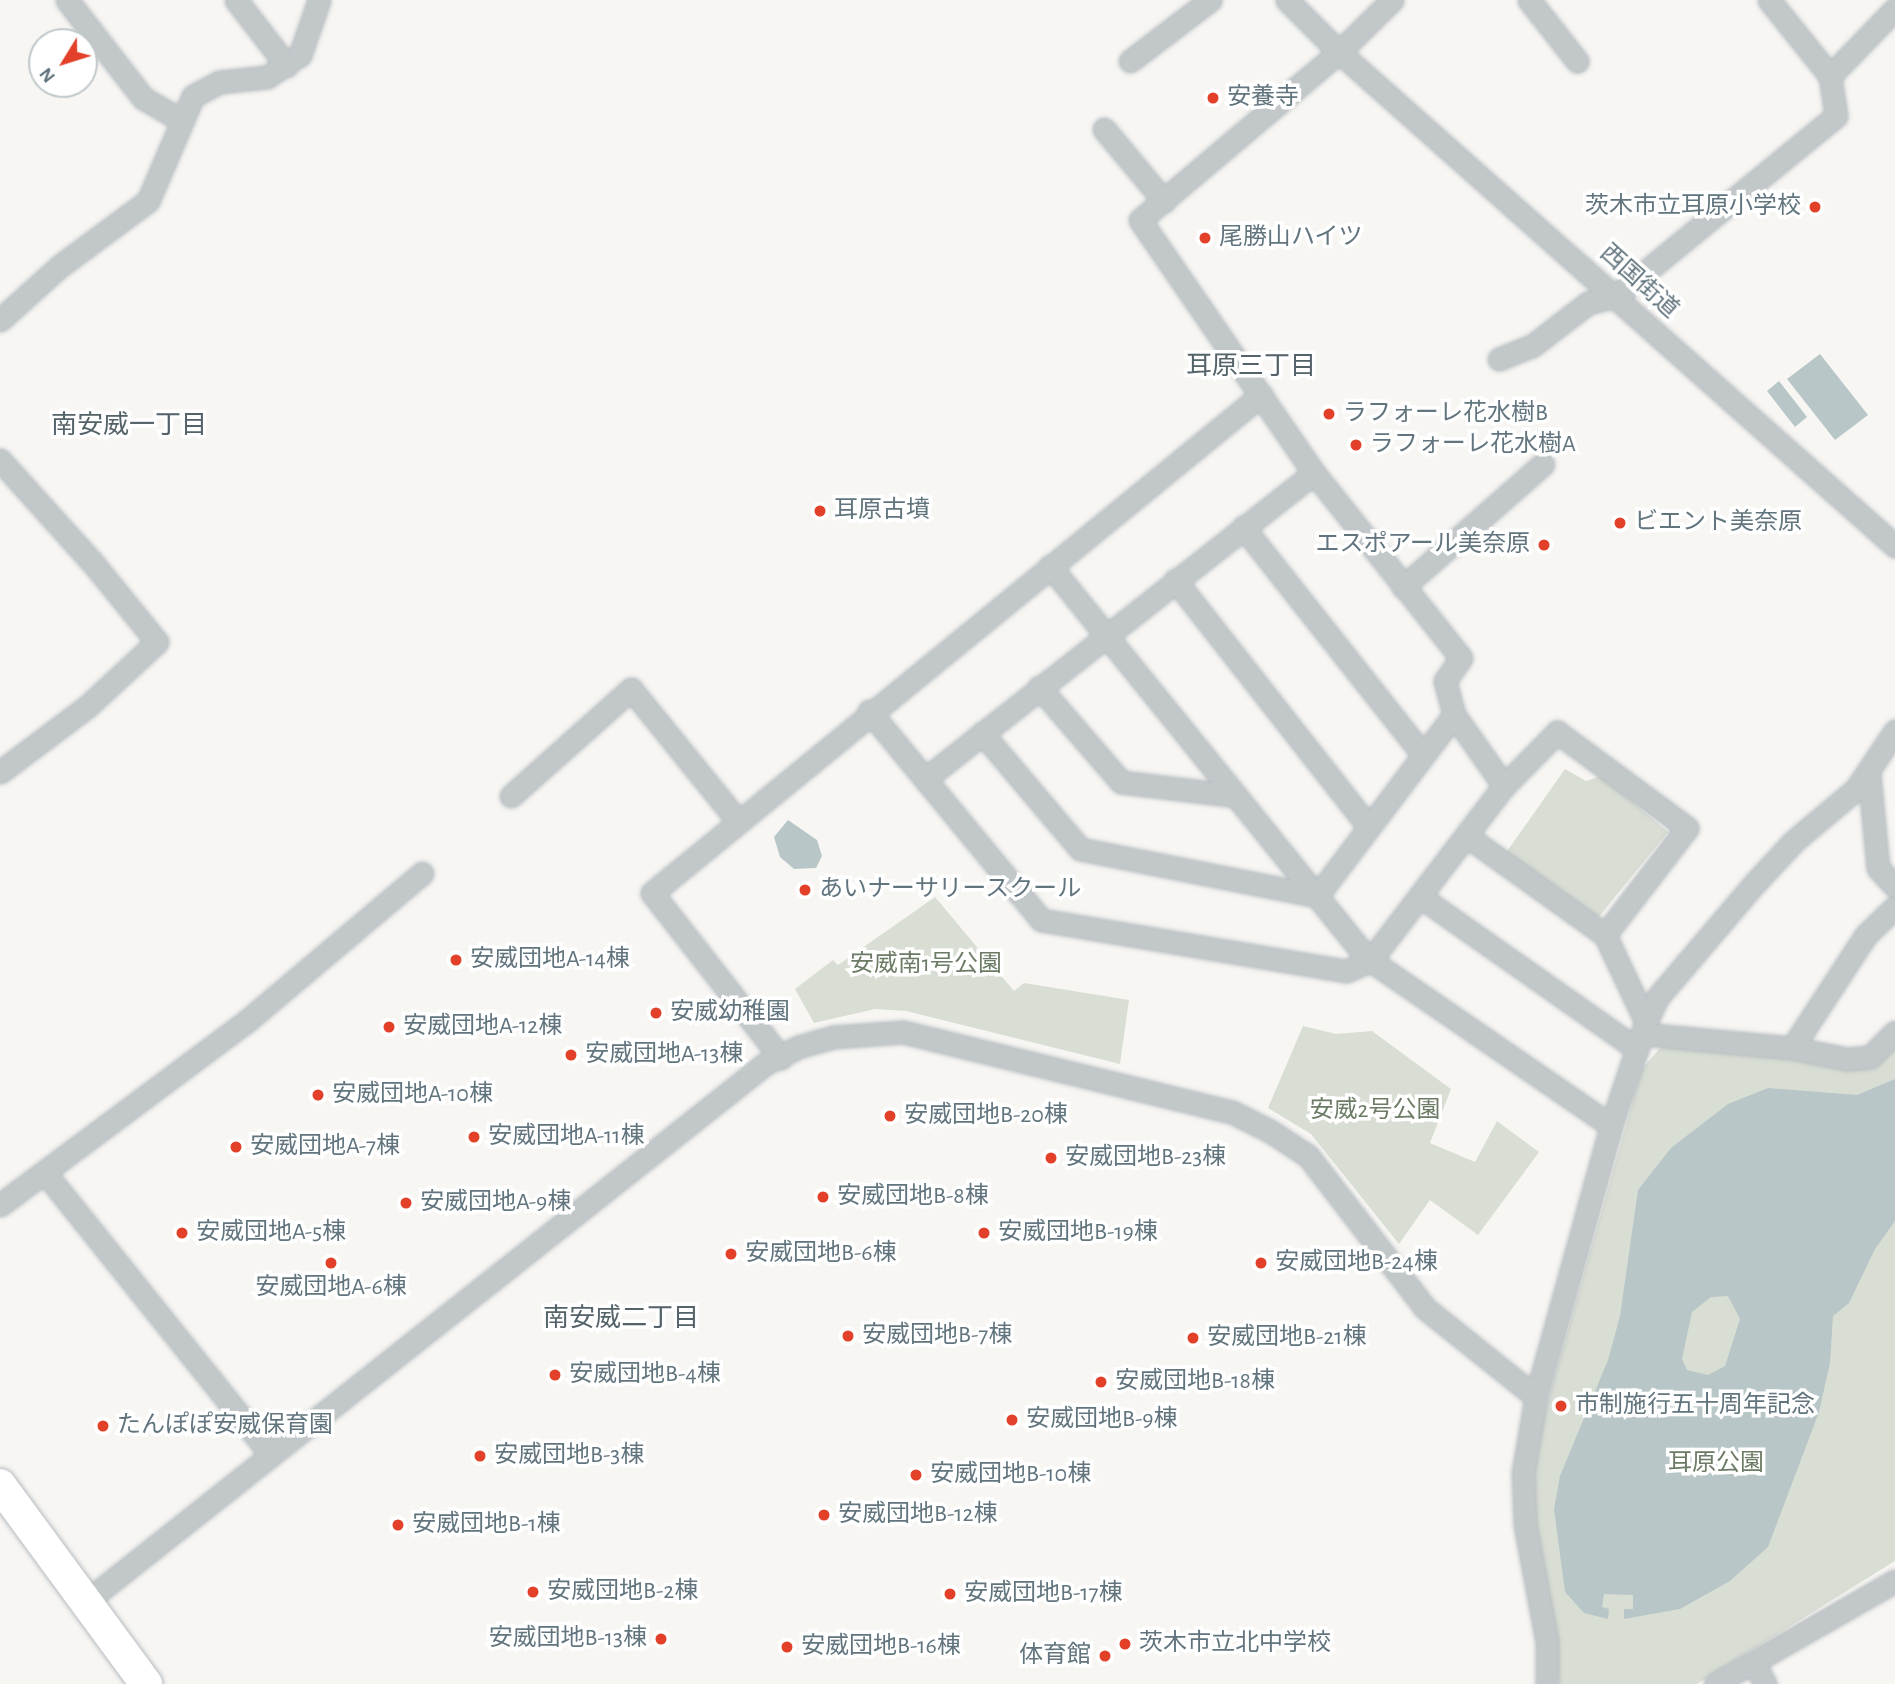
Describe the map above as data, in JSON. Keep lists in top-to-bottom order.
{
  "streets": {
    "street": ["西国街道"]
  },
  "districts": ["耳原三丁目", "南安威一丁目", "南安威二丁目"],
  "parks": ["安威南1号公園", "安威2号公園", "耳原公園"],
  "places": [
    "安養寺",
    "茨木市立耳原小学校",
    "尾勝山ハイツ",
    "ラフォーレ花水樹B",
    "ラフォーレ花水樹A",
    "耳原古墳",
    "ビエント美奈原",
    "エスポアール美奈原",
    "あいナーサリースクール",
    "安威団地A-14棟",
    "安威幼稚園",
    "安威団地A-12棟",
    "安威団地A-13棟",
    "安威団地A-10棟",
    "安威団地B-20棟",
    "安威団地A-11棟",
    "安威団地A-7棟",
    "安威団地B-23棟",
    "安威団地B-8棟",
    "安威団地A-9棟",
    "安威団地A-5棟",
    "安威団地B-19棟",
    "安威団地B-6棟",
    "安威団地A-6棟",
    "安威団地B-24棟",
    "安威団地B-7棟",
    "安威団地B-21棟",
    "安威団地B-4棟",
    "安威団地B-18棟",
    "市制施行五十周年記念",
    "安威団地B-9棟",
    "たんぽぽ安威保育園",
    "安威団地B-3棟",
    "安威団地B-10棟",
    "安威団地B-12棟",
    "安威団地B-1棟",
    "安威団地B-2棟",
    "安威団地B-17棟",
    "安威団地B-13棟",
    "茨木市立北中学校",
    "安威団地B-16棟",
    "体育館"
  ],
  "north": "bottom left"
}
